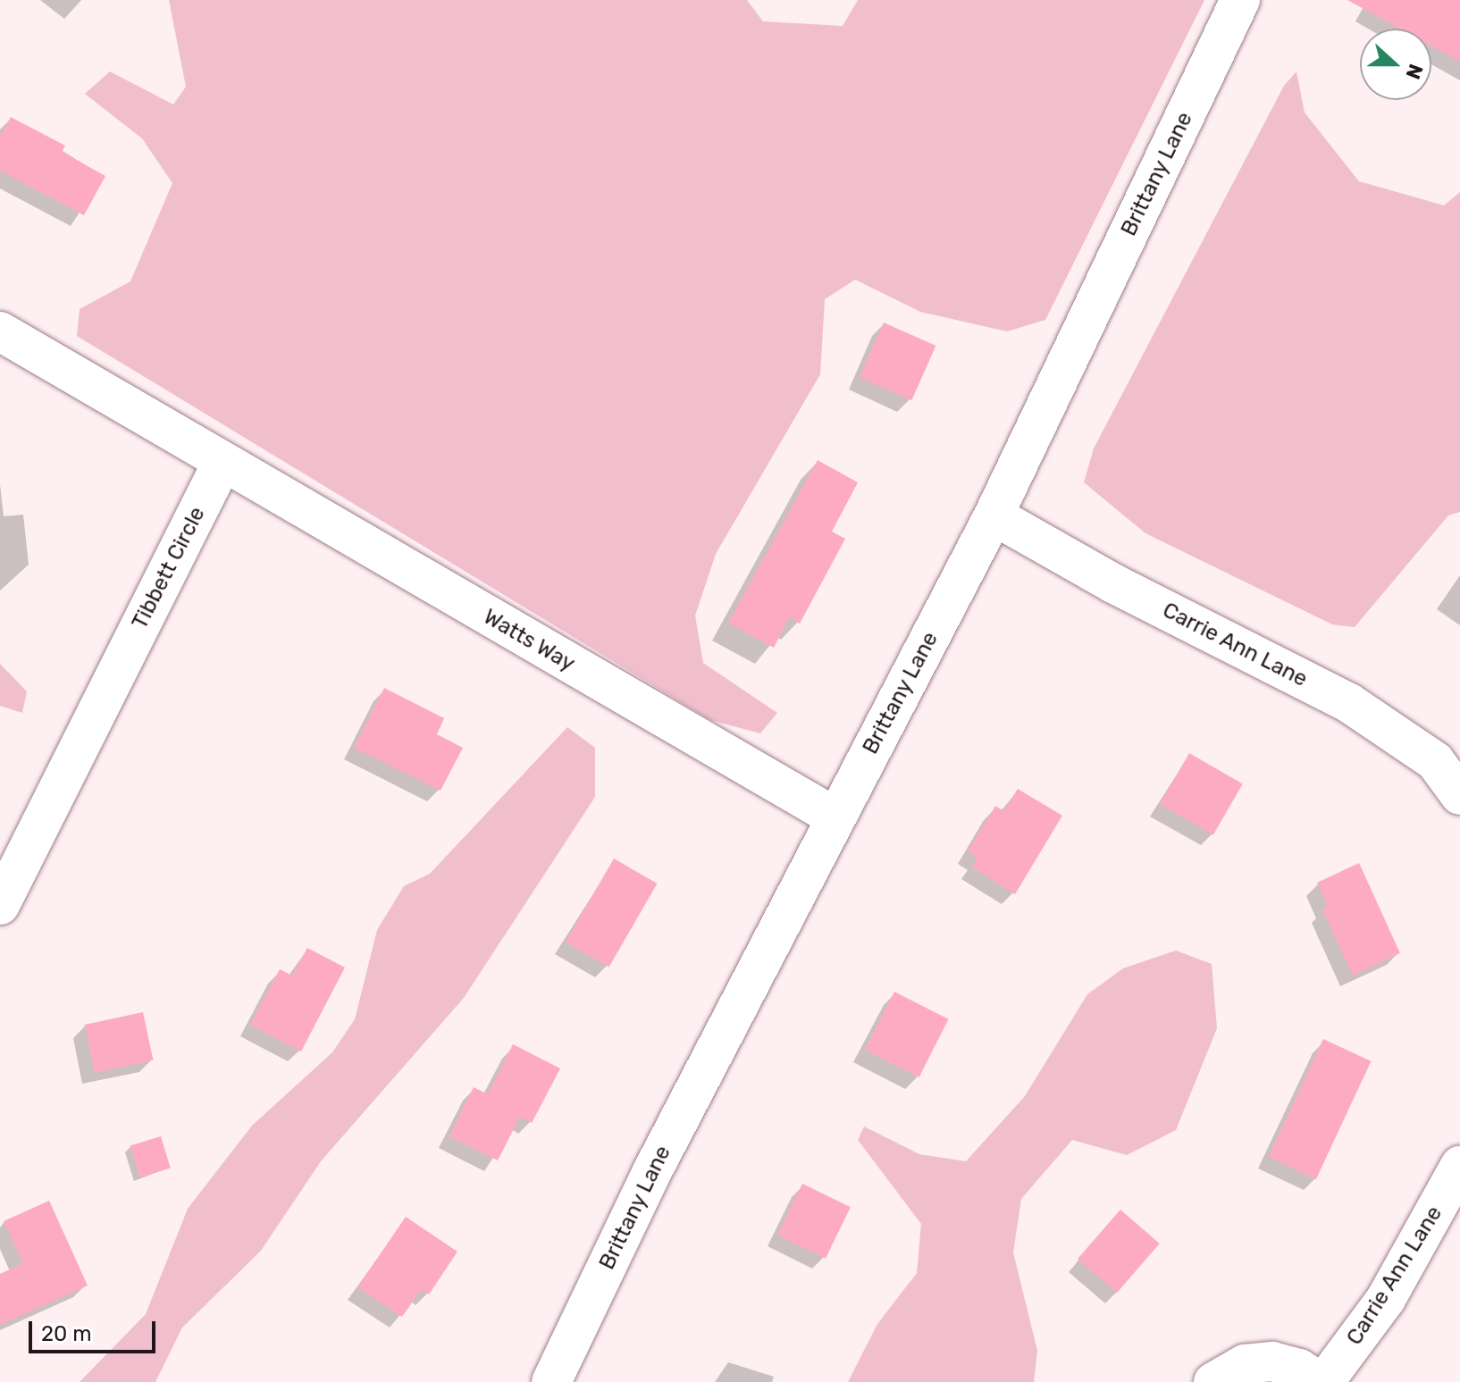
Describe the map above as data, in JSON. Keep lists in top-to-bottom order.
{
  "streets": {
    "street": [
      "Brittany Lane",
      "Tibbett Circle",
      "Watts Way",
      "Carrie Ann Lane"
    ]
  },
  "crossings": [
    ["Brittany Lane", "Watts Way"],
    ["Brittany Lane", "Carrie Ann Lane"],
    ["Tibbett Circle", "Watts Way"]
  ],
  "scale_bar": "20 m",
  "north": "right"
}
